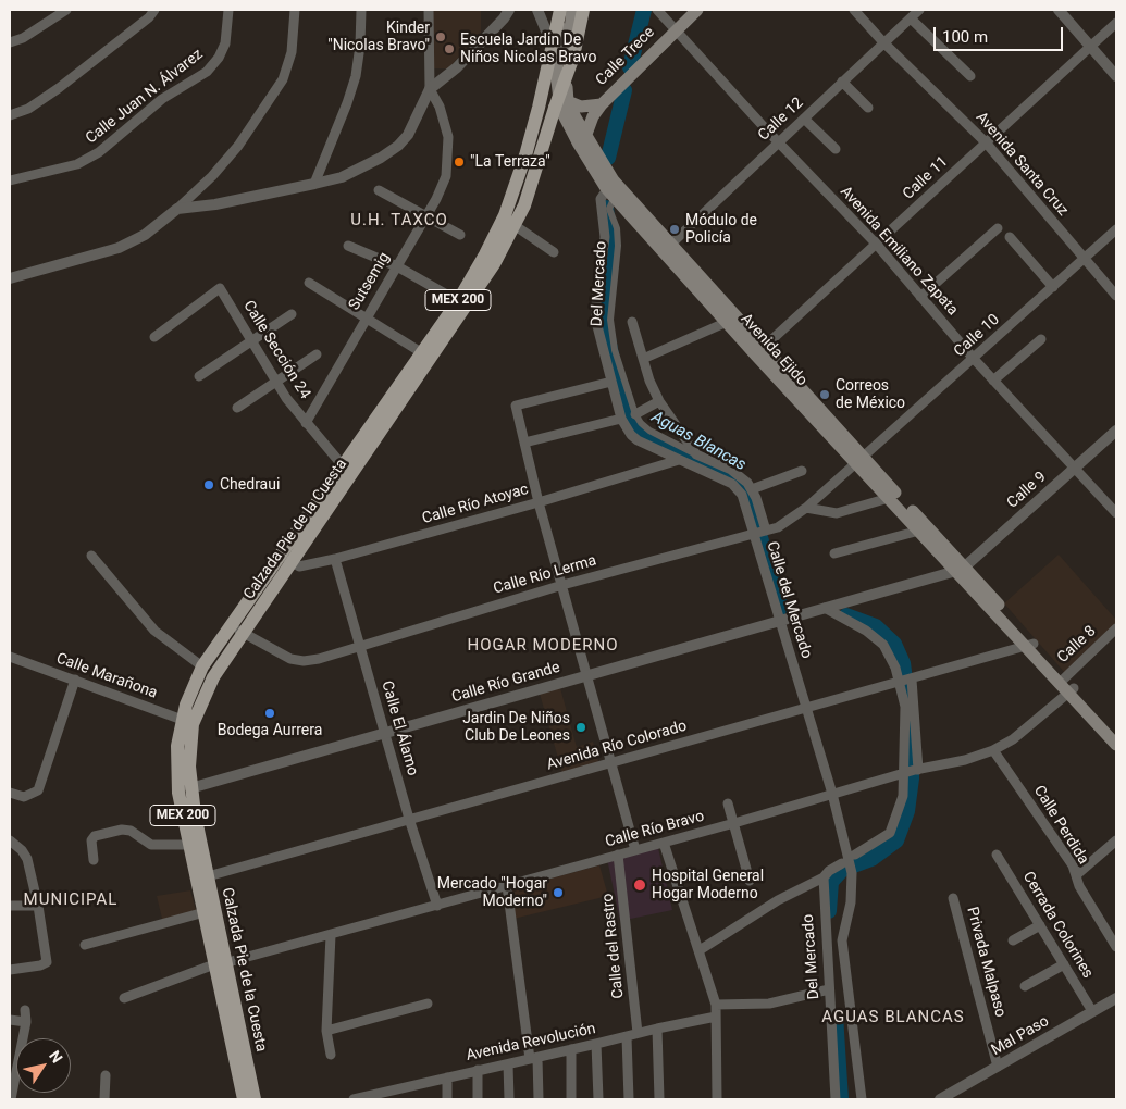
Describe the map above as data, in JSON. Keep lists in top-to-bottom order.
{
  "streets": {
    "main road": [
      "Calle Trece",
      "MEX 200",
      "Avenida Ejido",
      "Calzada Pie de la Cuesta"
    ],
    "street": [
      "Calle Juan N. Álvarez",
      "Calle 12",
      "Avenida Santa Cruz",
      "Calle 11",
      "Avenida Emiliano Zapata",
      "Sutsemig",
      "Del Mercado",
      "Calle 10",
      "Calle Sección 24",
      "Calle 9",
      "Calle Río Atoyac",
      "Calle Río Lerma",
      "Calle del Mercado",
      "Calle 8",
      "Calle Marañona",
      "Calle Río Grande",
      "Calle El Álamo",
      "Avenida Río Colorado",
      "Calle Perdida",
      "Calle Río Bravo",
      "Cerrada Colorines",
      "Calle del Rastro",
      "Privada Malpaso",
      "Mal Paso",
      "Avenida Revolución"
    ]
  },
  "crossings": [
    ["Calle Trece", "Avenida Emiliano Zapata"],
    ["Calle Trece", "Avenida Ejido"],
    ["Calle 12", "Avenida Santa Cruz"],
    ["Calle 12", "Avenida Emiliano Zapata"],
    ["Calle 12", "Avenida Ejido"],
    ["Avenida Santa Cruz", "Calle 11"],
    ["Avenida Santa Cruz", "Calle 10"],
    ["Calle 11", "Avenida Emiliano Zapata"],
    ["Calle 11", "Avenida Ejido"],
    ["Avenida Emiliano Zapata", "Calle 10"],
    ["Avenida Emiliano Zapata", "Calle 9"],
    ["Sutsemig", "Calle Sección 24"],
    ["Del Mercado", "Avenida Ejido"],
    ["Del Mercado", "Calle Río Lerma"],
    ["Del Mercado", "Calle del Mercado"],
    ["Calle 10", "Avenida Ejido"],
    ["Calle 10", "Calle Río Lerma"],
    ["Calle Sección 24", "Calzada Pie de la Cuesta"],
    ["Avenida Ejido", "Calle 9"],
    ["Avenida Ejido", "Calle Río Lerma"],
    ["Avenida Ejido", "Calle del Mercado"],
    ["Avenida Ejido", "Calle 8"],
    ["Avenida Ejido", "Calle Río Grande"],
    ["Avenida Ejido", "Avenida Río Colorado"],
    ["Avenida Ejido", "Calle Río Bravo"],
    ["Calle 9", "Calle Río Grande"],
    ["Calle Río Atoyac", "Calzada Pie de la Cuesta"],
    ["Calle Río Atoyac", "Calle del Mercado"],
    ["Calle Río Atoyac", "Calle El Álamo"],
    ["Calzada Pie de la Cuesta", "Calle Río Lerma"],
    ["Calzada Pie de la Cuesta", "Calle Marañona"],
    ["Calzada Pie de la Cuesta", "Calle Río Grande"],
    ["Calzada Pie de la Cuesta", "Avenida Río Colorado"],
    ["Calzada Pie de la Cuesta", "Calle Río Bravo"],
    ["Calle Río Lerma", "Calle del Mercado"],
    ["Calle Río Lerma", "Calle El Álamo"],
    ["Calle del Mercado", "Calle Río Grande"],
    ["Calle del Mercado", "Avenida Río Colorado"],
    ["Calle del Mercado", "Calle Río Bravo"],
    ["Calle Río Grande", "Calle El Álamo"],
    ["Calle El Álamo", "Avenida Río Colorado"],
    ["Calle El Álamo", "Calle Río Bravo"],
    ["Calle Perdida", "Calle Río Bravo"],
    ["Calle Río Bravo", "Calle del Rastro"],
    ["Cerrada Colorines", "Mal Paso"],
    ["Calle del Rastro", "Avenida Revolución"],
    ["Privada Malpaso", "Mal Paso"]
  ],
  "districts": [
    "U.H. TAXCO",
    "HOGAR MODERNO",
    "MUNICIPAL",
    "AGUAS BLANCAS"
  ],
  "water": ["Aguas Blancas"],
  "places": [
    "Kinder \"Nicolas Bravo\"",
    "Escuela Jardin De Niños Nicolas Bravo",
    "\"La Terraza\"",
    "Módulo de Policía",
    "Correos de México",
    "Chedraui",
    "Bodega Aurrera",
    "Jardin De Niños Club De Leones",
    "Hospital General Hogar Moderno",
    "Mercado \"Hogar Moderno\""
  ],
  "scale_bar": "100 m",
  "north": "top right"
}
